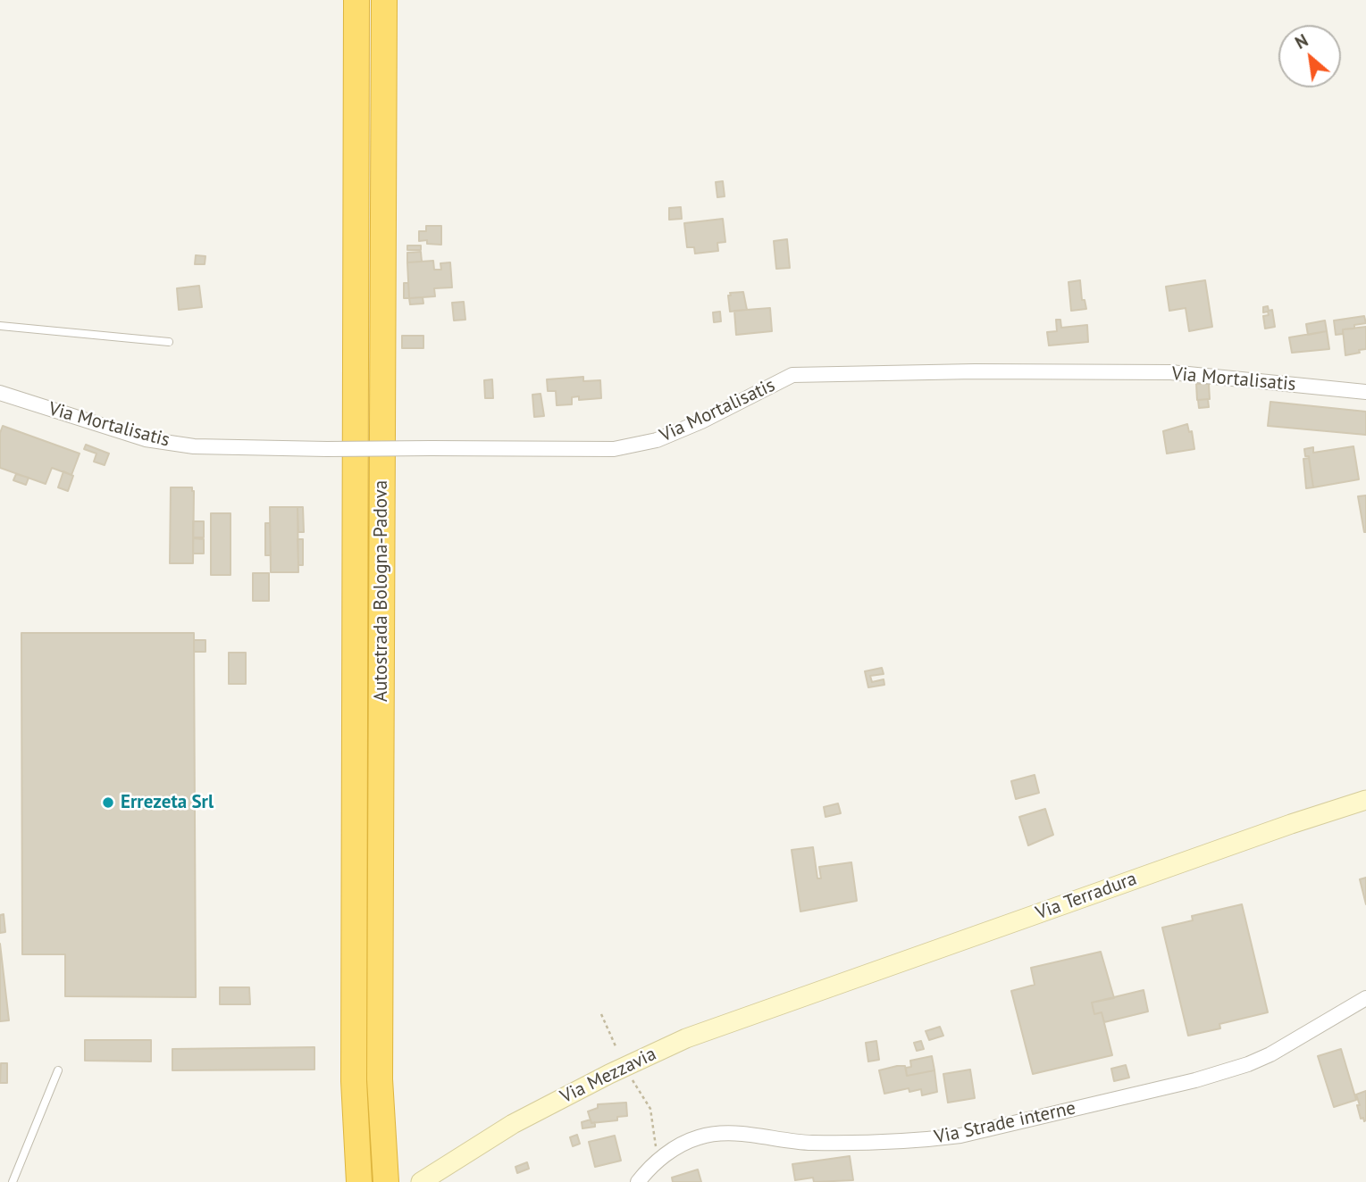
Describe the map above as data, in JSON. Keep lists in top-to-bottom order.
{
  "streets": {
    "highway": ["Autostrada Bologna-Padova"],
    "main road": ["Via Terradura", "Via Mezzavia"],
    "street": ["Via Mortalisatis", "Via Strade interne"]
  },
  "crossings": [
    ["Via Terradura", "Via Mezzavia"]
  ],
  "places": ["Errezeta Srl"],
  "north": "top left"
}
